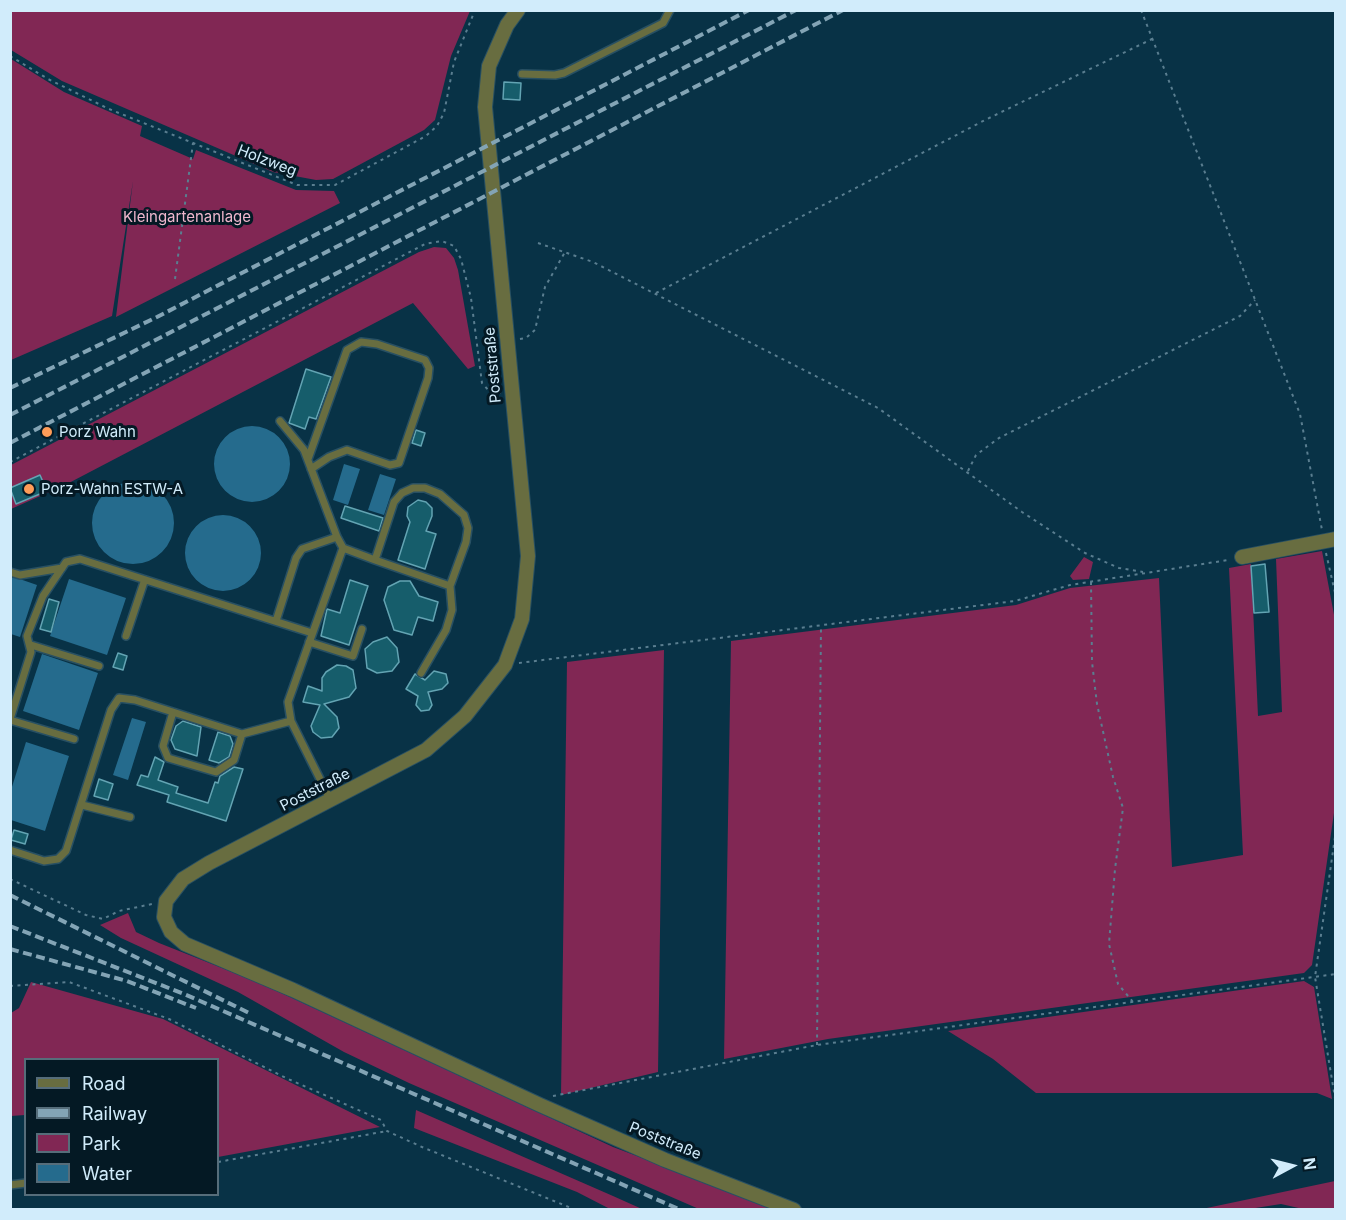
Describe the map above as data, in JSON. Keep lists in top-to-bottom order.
{
  "streets": {
    "street": ["Poststraße"],
    "path": ["Holzweg"]
  },
  "parks": ["Kleingartenanlage"],
  "places": ["Porz Wahn", "Porz-Wahn ESTW-A"],
  "legend": [
    "Road",
    "Railway",
    "Park",
    "Water"
  ],
  "north": "right"
}
